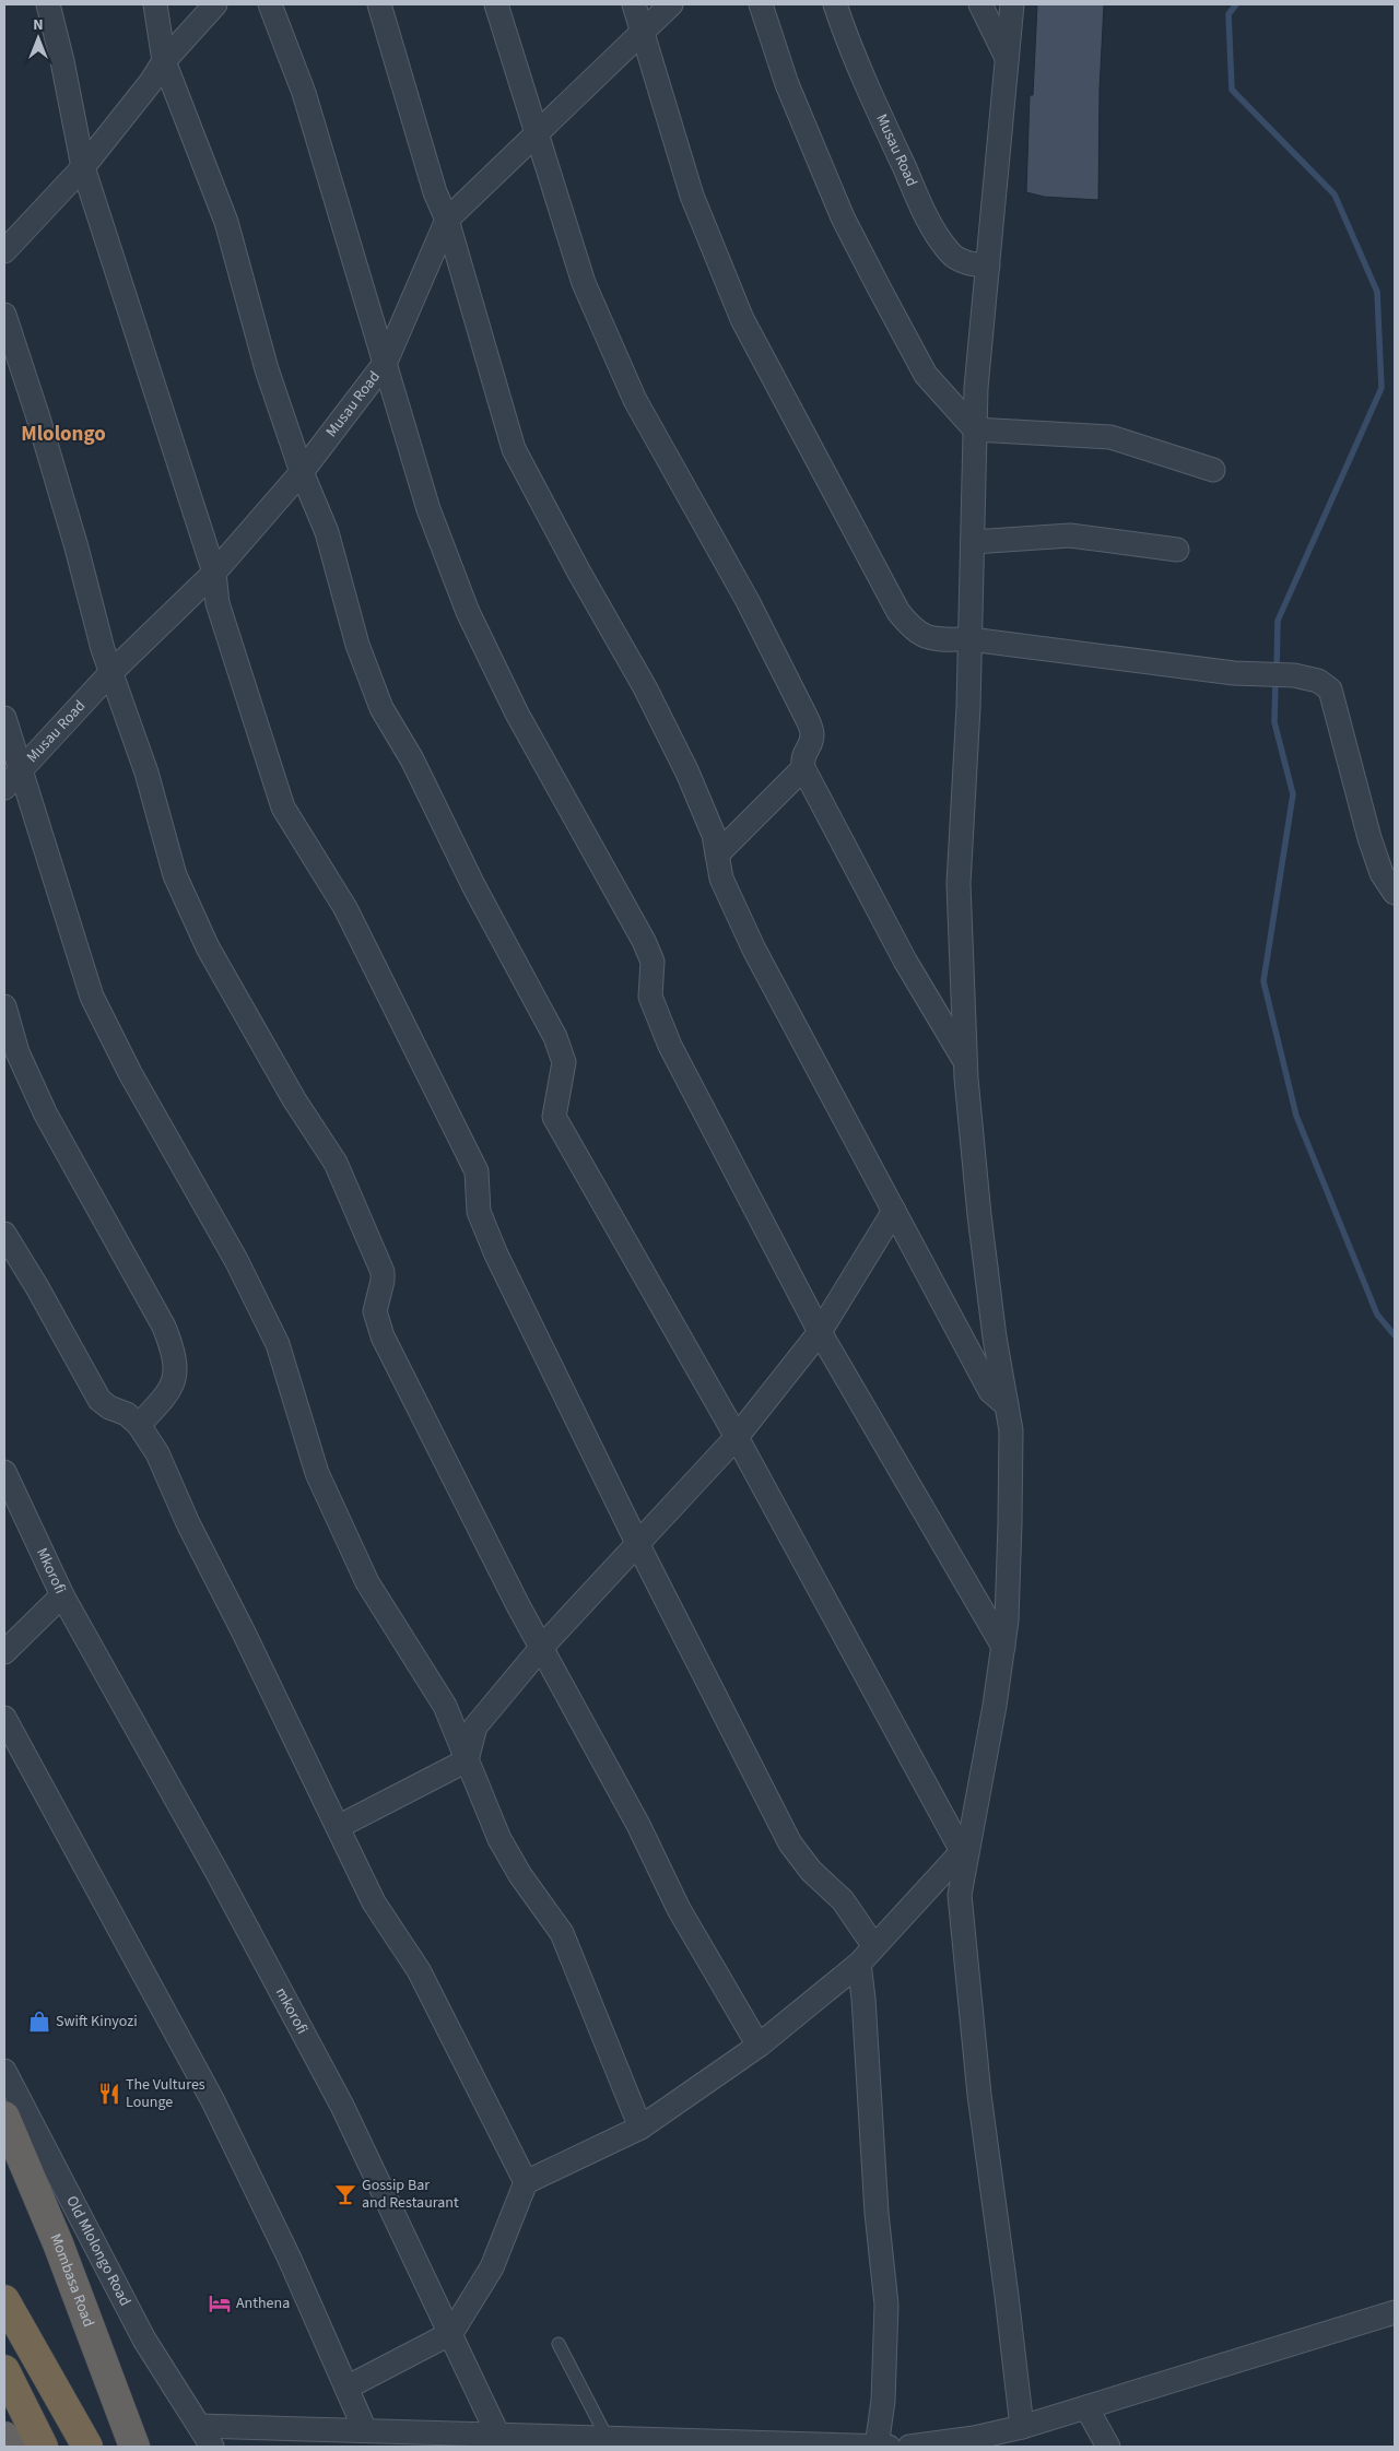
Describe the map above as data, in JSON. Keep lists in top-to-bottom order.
{
  "streets": {
    "highway": ["Mombasa Road"],
    "street": [
      "Musau Road",
      "Mkorofi",
      "mkorofi",
      "Old Mlolongo Road"
    ]
  },
  "crossings": [
    ["Mkorofi", "mkorofi"]
  ],
  "districts": ["Mlolongo"],
  "places": {
    "shop": ["Swift Kinyozi"],
    "restaurant": ["The Vultures Lounge"],
    "bar": ["Gossip Bar and Restaurant"],
    "hotel": ["Anthena"]
  },
  "north": "top"
}
